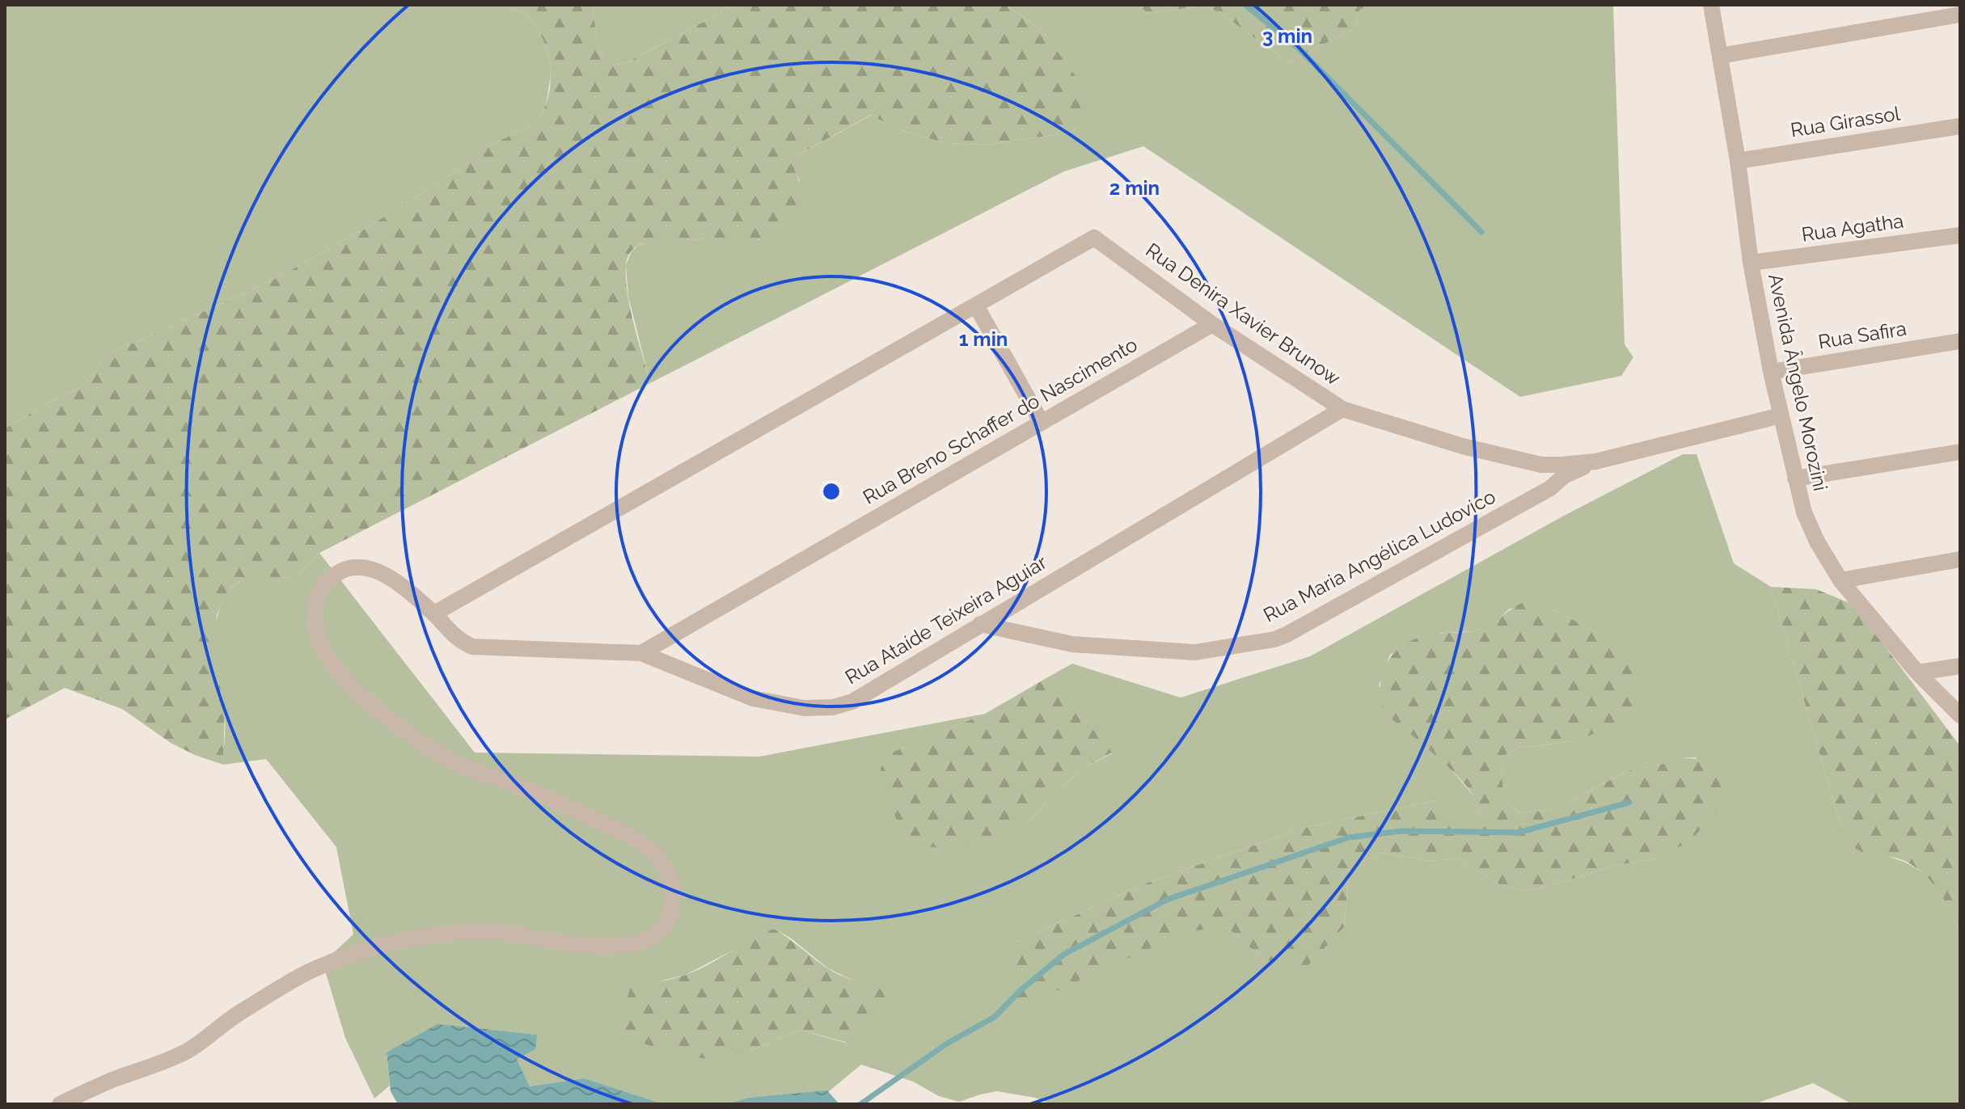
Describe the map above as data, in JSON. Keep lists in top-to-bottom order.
{
  "streets": {
    "street": [
      "Rua Girassol",
      "Rua Agatha",
      "Rua Denira Xavier Brunow",
      "Rua Safira",
      "Avenida Ângelo Morozini",
      "Rua Breno Schaffer do Nascimento",
      "Rua Maria Angélica Ludovico",
      "Rua Ataíde Teixeira Aguiar"
    ]
  },
  "crossings": [
    ["Rua Girassol", "Avenida Ângelo Morozini"],
    ["Rua Agatha", "Avenida Ângelo Morozini"],
    ["Rua Denira Xavier Brunow", "Avenida Ângelo Morozini"],
    ["Rua Denira Xavier Brunow", "Rua Breno Schaffer do Nascimento"],
    ["Rua Denira Xavier Brunow", "Rua Maria Angélica Ludovico"],
    ["Rua Denira Xavier Brunow", "Rua Ataíde Teixeira Aguiar"],
    ["Rua Safira", "Avenida Ângelo Morozini"],
    ["Rua Breno Schaffer do Nascimento", "Rua Ataíde Teixeira Aguiar"],
    ["Rua Maria Angélica Ludovico", "Rua Ataíde Teixeira Aguiar"]
  ],
  "rings": ["3 min", "2 min", "1 min"]
}
